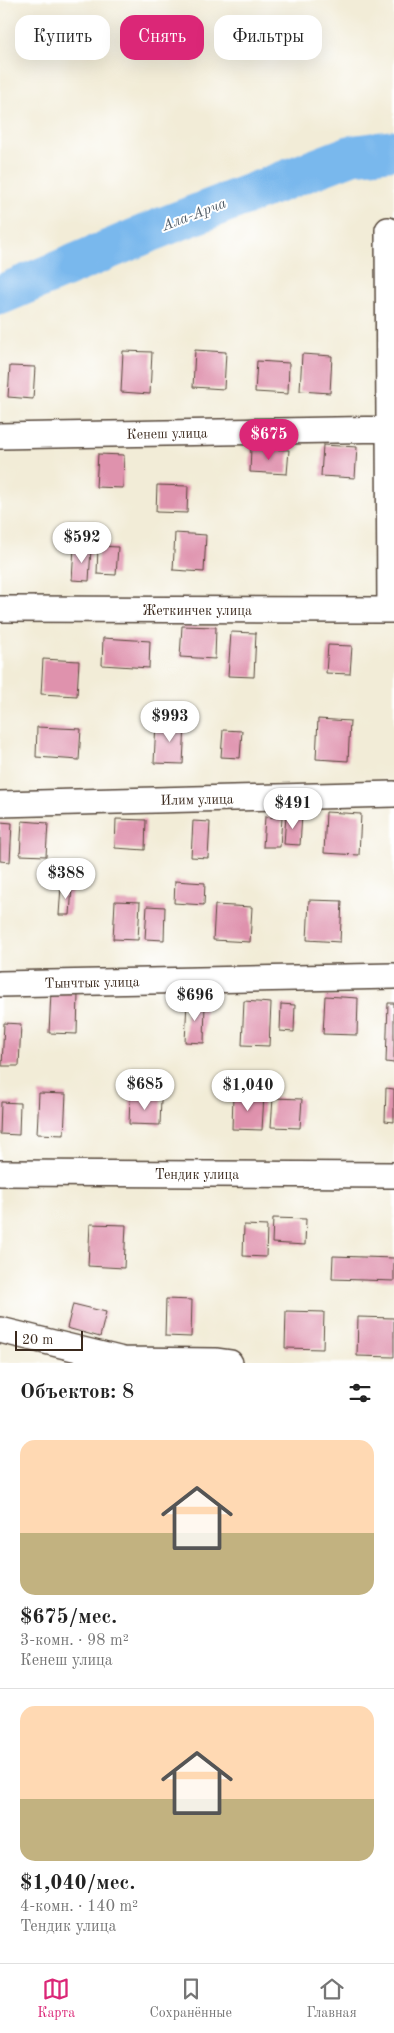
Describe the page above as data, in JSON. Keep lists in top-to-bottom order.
{
  "streets": {
    "street": [
      "Кенеш улица",
      "Жеткинчек улица",
      "Илим улица",
      "Тынчтык улица",
      "Тендик улица"
    ]
  },
  "water": ["Ала-Арча"],
  "scale_bar": "20 m",
  "page": {
    "chip": ["Купить", "Снять", "Фильтры"],
    "price": [
      "$675",
      "$592",
      "$993",
      "$491",
      "$388",
      "$696",
      "$685",
      "$1,040"
    ],
    "scale": "20 m",
    "heading": "Объектов: 8",
    "list": [
      {
        "name": "$675/мес.",
        "note": "3-комн. · 98 m² · Кенеш улица"
      },
      {
        "name": "$1,040/мес.",
        "note": "4-комн. · 140 m² · Тендик улица"
      }
    ],
    "tabs": ["Карта", "Сохранённые", "Главная"]
  }
}
